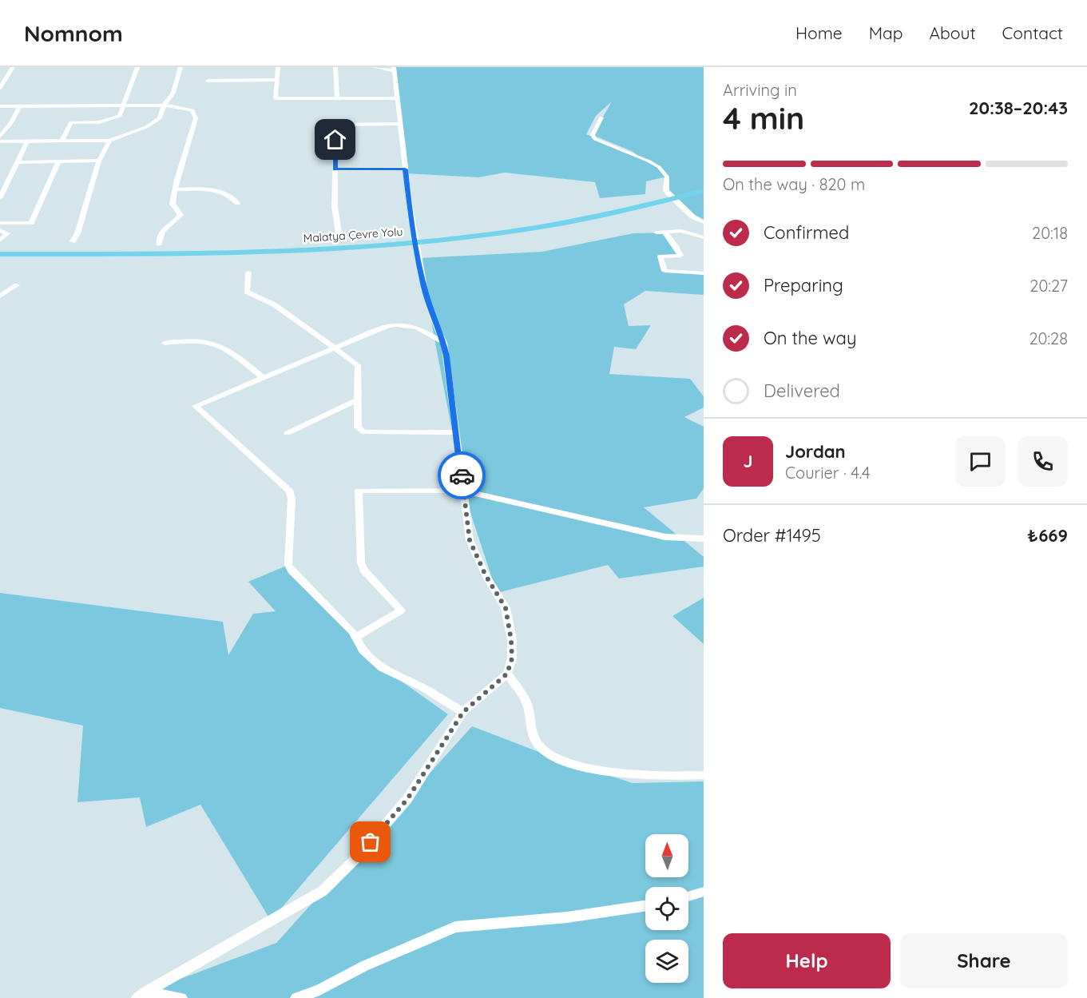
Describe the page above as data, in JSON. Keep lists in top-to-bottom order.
{
  "streets": {
    "highway": ["Malatya Çevre Yolu"]
  },
  "north": "top",
  "page": {
    "header": "Nomnom",
    "nav": [
      "Home",
      "Map",
      "About",
      "Contact"
    ],
    "heading": ["4 min", "Arriving in", "20:38–20:43"],
    "panel": [
      "Jordan",
      "Courier · 4.4",
      "Order #1495",
      "₺669"
    ],
    "bar": "On the way · 820 m",
    "list": [
      ["Confirmed", "20:18"],
      ["Preparing", "20:27"],
      ["On the way", "20:28"],
      "Delivered"
    ],
    "round": "J",
    "buttons": ["Help", "Share"]
  }
}
